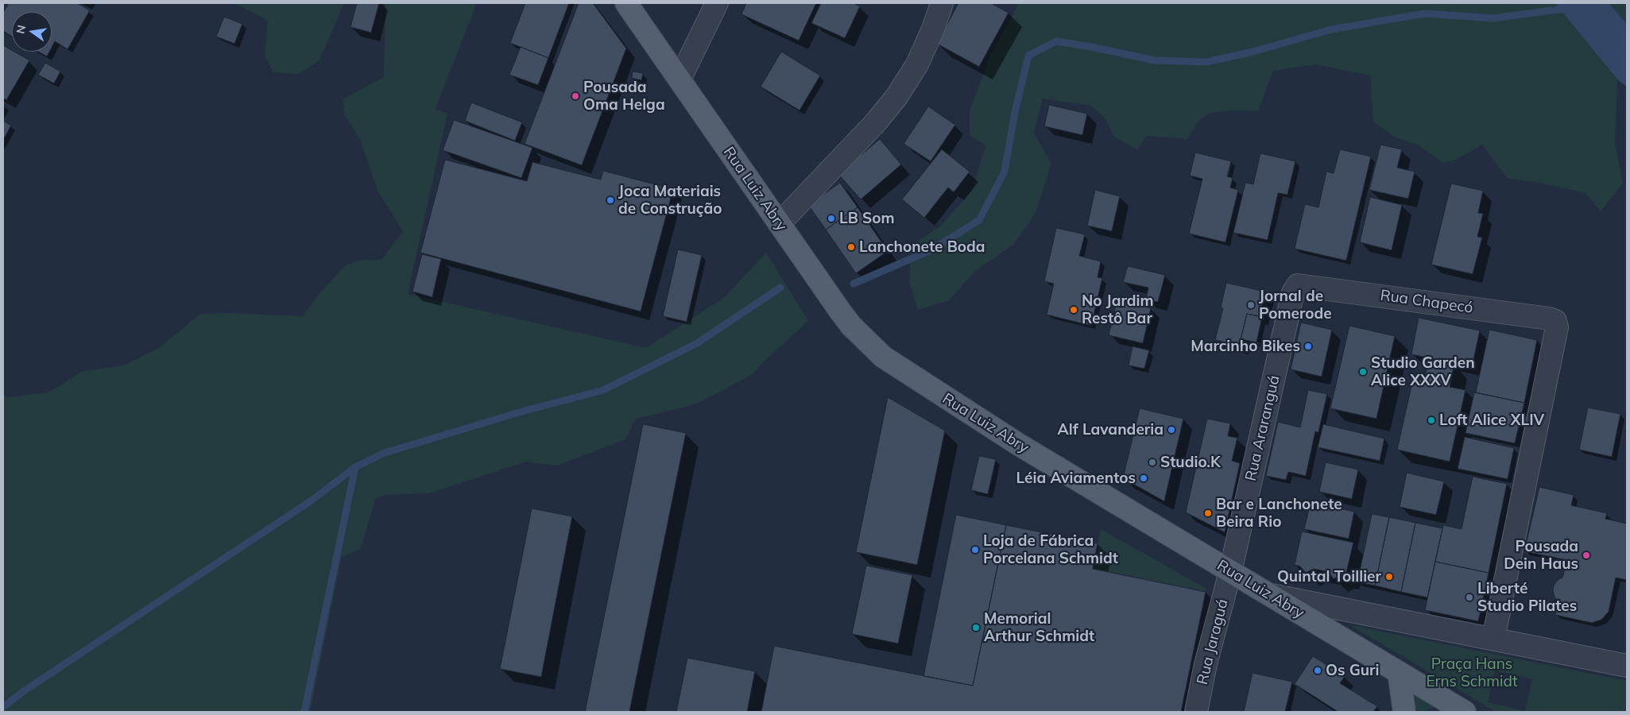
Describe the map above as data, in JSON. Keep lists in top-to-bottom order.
{
  "streets": {
    "main road": ["Rua Luiz Abry"],
    "street": ["Rua Chapecó", "Rua Araranguá", "Rua Jaraguá"]
  },
  "crossings": [
    ["Rua Luiz Abry", "Rua Araranguá"],
    ["Rua Luiz Abry", "Rua Jaraguá"],
    ["Rua Chapecó", "Rua Araranguá"],
    ["Rua Araranguá", "Rua Jaraguá"]
  ],
  "parks": ["Praça Hans Erns Schmidt"],
  "places": [
    "Pousada Oma Helga",
    "Joca Materiais de Construção",
    "LB Som",
    "Lanchonete Boda",
    "Jornal de Pomerode",
    "No Jardim Restô Bar",
    "Marcinho Bikes",
    "Studio Garden Alice XXXV",
    "Loft Alice XLIV",
    "Alf Lavanderia",
    "Studio.K",
    "Léia Aviamentos",
    "Bar e Lanchonete Beira Rio",
    "Loja de Fábrica Porcelana Schmidt",
    "Pousada Dein Haus",
    "Quintal Toillier",
    "Liberté Studio Pilates",
    "Memorial Arthur Schmidt",
    "Os Guri"
  ],
  "north": "left"
}
